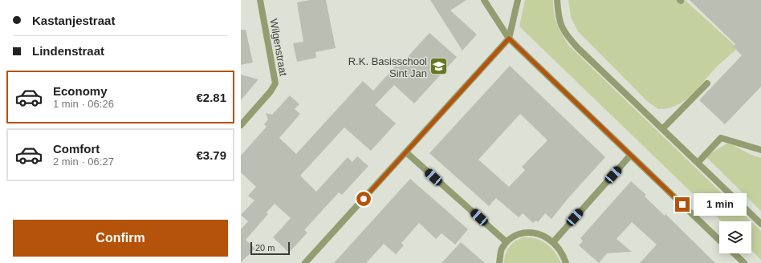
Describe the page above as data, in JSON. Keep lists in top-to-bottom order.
{
  "streets": {
    "street": ["Wilgenstraat"]
  },
  "places": {
    "school or university": ["R.K. Basisschool Sint Jan"]
  },
  "scale_bar": "20 m",
  "page": {
    "banner": ["Kastanjestraat", "Lindenstraat"],
    "list": [
      {
        "name": "Economy",
        "note": "1 min · 06:26",
        "value": "€2.81"
      },
      {
        "name": "Comfort",
        "note": "2 min · 06:27",
        "value": "€3.79"
      }
    ],
    "bubble": "1 min",
    "buttons": "Confirm",
    "scale": "20 m"
  }
}
